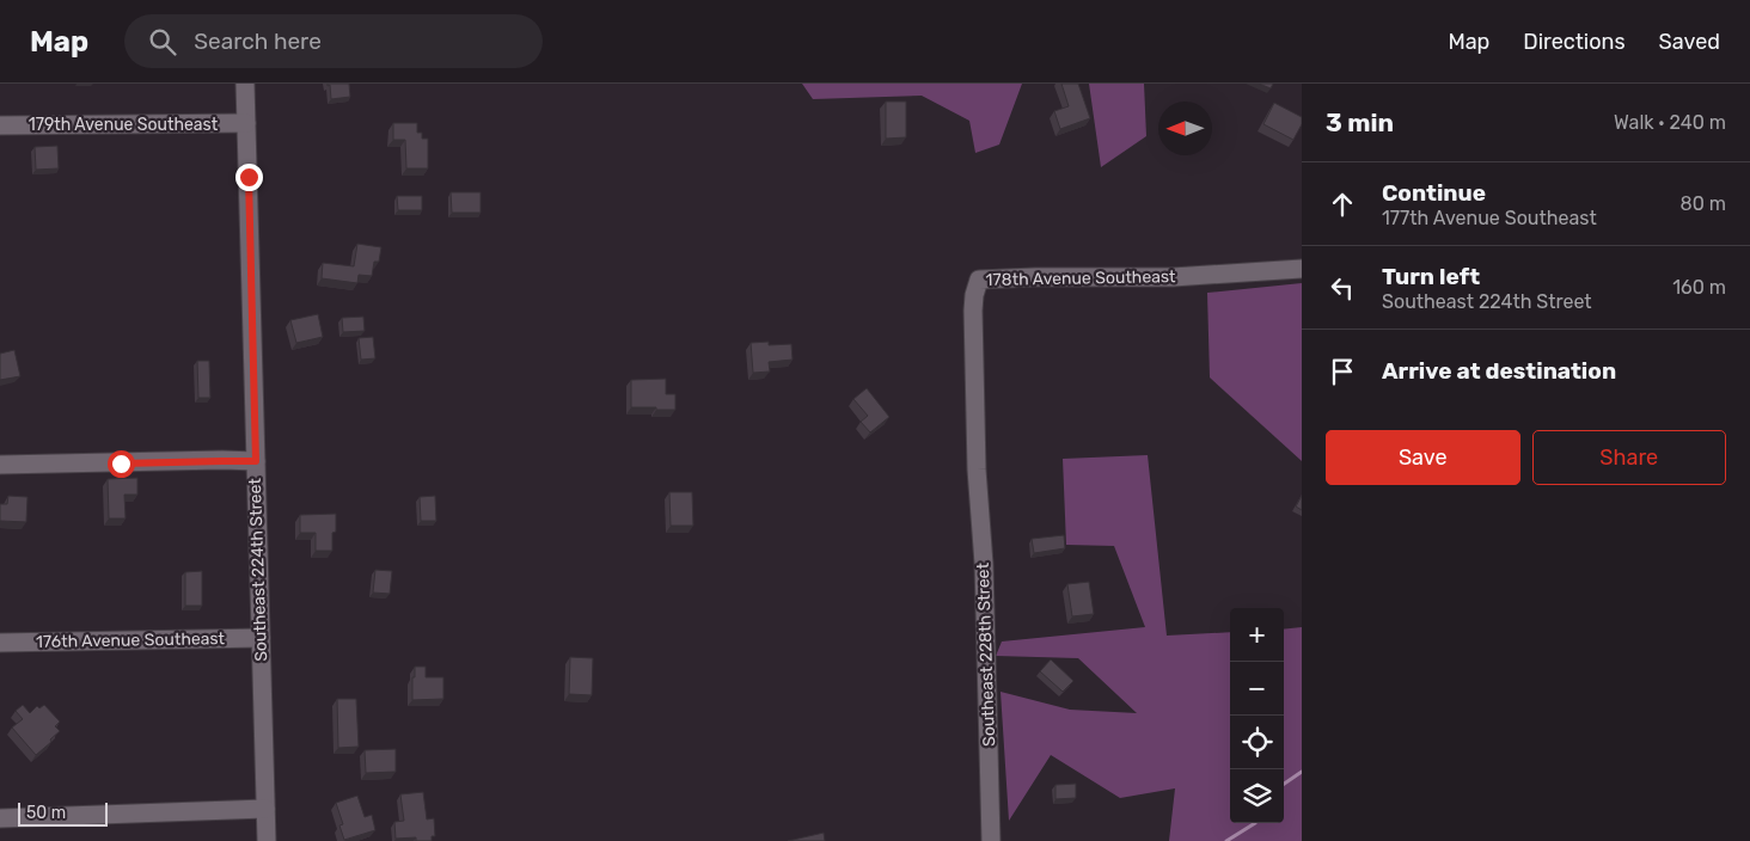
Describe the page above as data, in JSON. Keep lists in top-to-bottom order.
{
  "streets": {
    "street": [
      "179th Avenue Southeast",
      "178th Avenue Southeast",
      "Southeast 224th Street",
      "176th Avenue Southeast",
      "Southeast 228th Street"
    ]
  },
  "crossings": [
    ["179th Avenue Southeast", "Southeast 224th Street"],
    ["178th Avenue Southeast", "Southeast 228th Street"],
    ["Southeast 224th Street", "176th Avenue Southeast"]
  ],
  "scale_bar": "50 m",
  "north": "left",
  "page": {
    "header": "Map",
    "search": "Search here",
    "nav": ["Map", "Directions", "Saved"],
    "heading": ["3 min", "Walk · 240 m"],
    "list": [
      ["Continue", "177th Avenue Southeast", "80 m"],
      ["Turn left", "Southeast 224th Street", "160 m"],
      "Arrive at destination"
    ],
    "buttons": ["Save", "Share"],
    "map_buttons": ["+", "−"],
    "scale": "50 m"
  }
}
